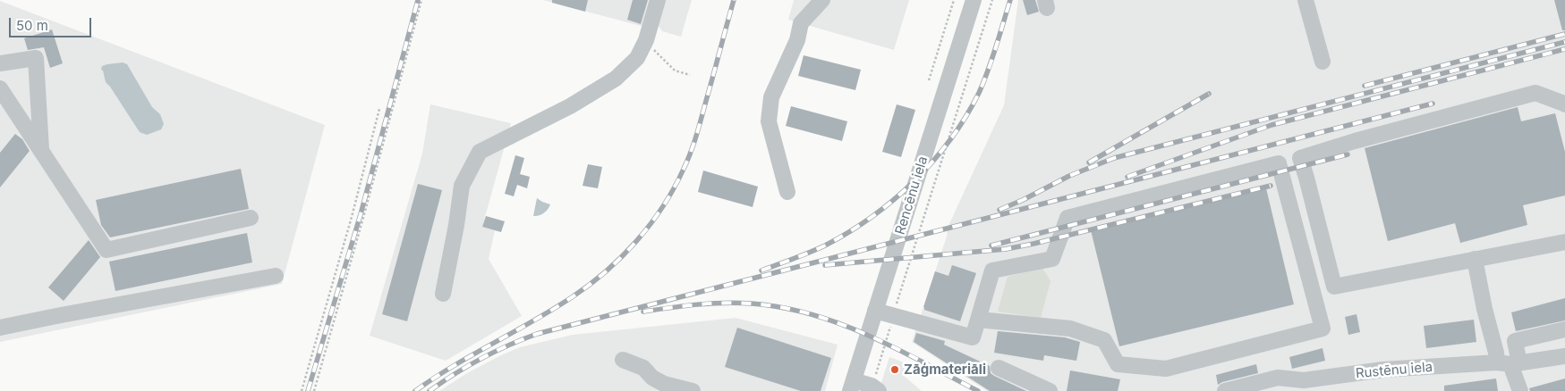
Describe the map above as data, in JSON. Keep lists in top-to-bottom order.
{
  "streets": {
    "street": ["Rencēnu iela", "Rustēnu iela"]
  },
  "places": ["Zāģmateriāli"],
  "scale_bar": "50 m"
}
